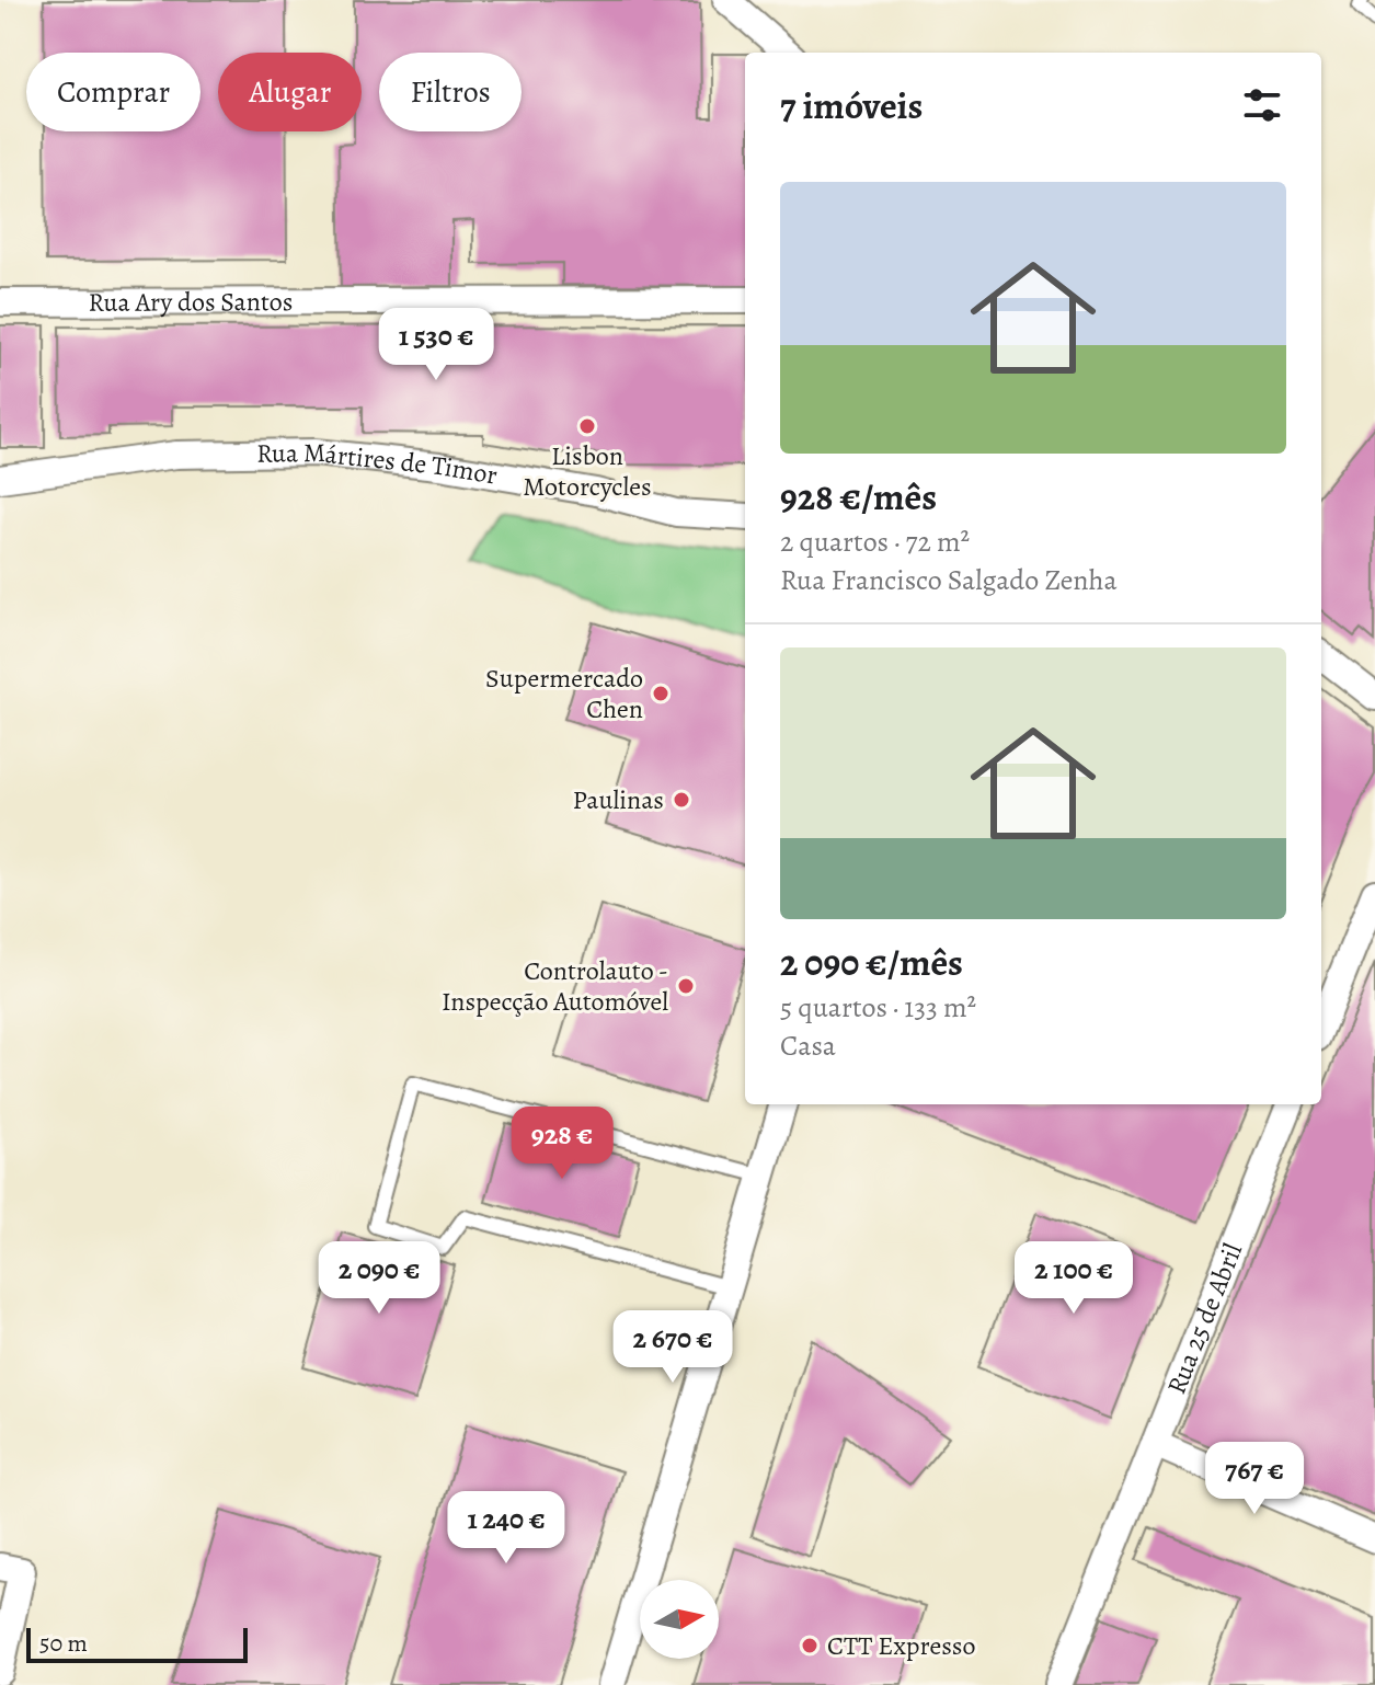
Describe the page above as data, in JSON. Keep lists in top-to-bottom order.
{
  "streets": {
    "street": ["Rua Ary dos Santos", "Rua Mártires de Timor", "Rua 25 de Abril"]
  },
  "places": [
    "Lisbon Motorcycles",
    "Supermercado Chen",
    "Paulinas",
    "Controlauto - Inspecção Automóvel",
    "CTT Expresso"
  ],
  "scale_bar": "50 m",
  "north": "right",
  "page": {
    "chip": ["Comprar", "Alugar", "Filtros"],
    "heading": "7 imóveis",
    "list": [
      {
        "name": "928 €/mês",
        "note": "2 quartos · 72 m² · Rua Francisco Salgado Zenha"
      },
      {
        "name": "2 090 €/mês",
        "note": "5 quartos · 133 m² · Casa"
      }
    ],
    "price": [
      "1 530 €",
      "928 €",
      "2 090 €",
      "2 100 €",
      "2 670 €",
      "767 €",
      "1 240 €"
    ],
    "scale": "50 m"
  }
}
